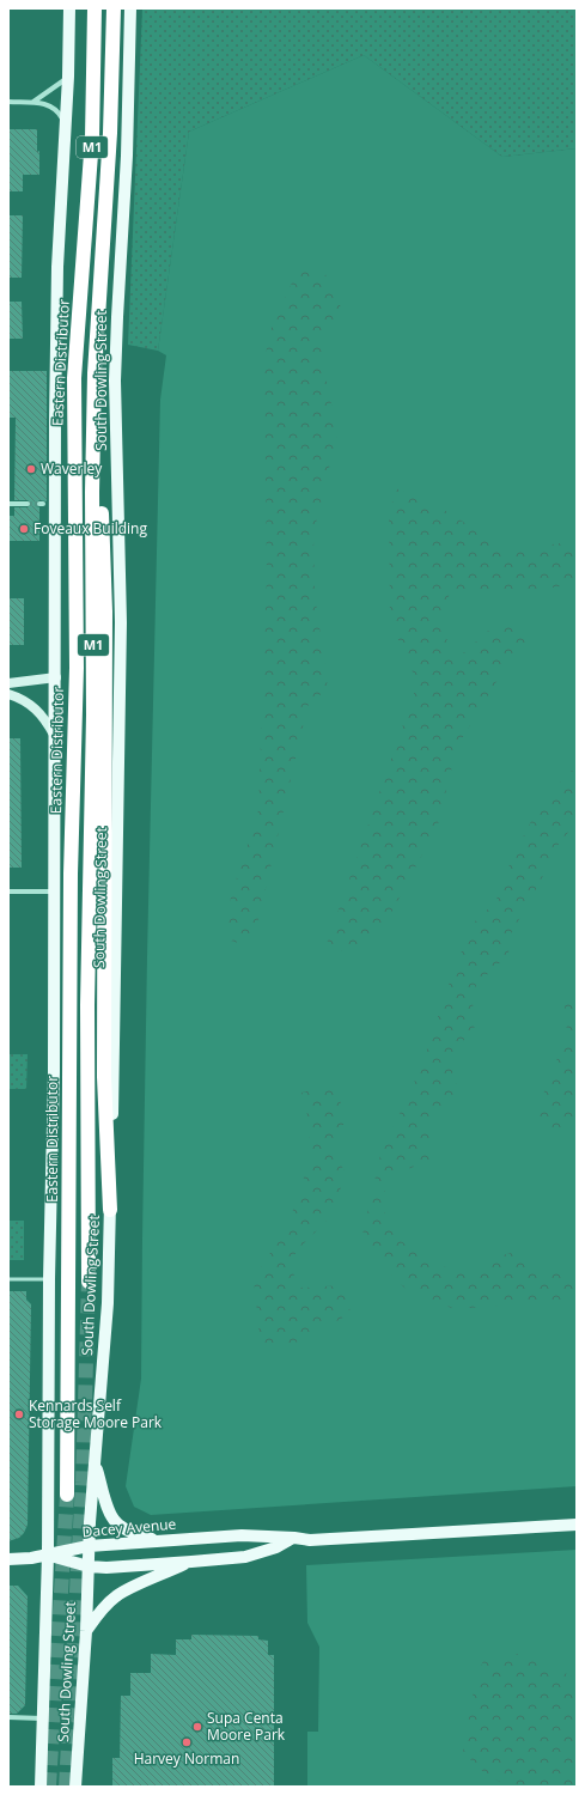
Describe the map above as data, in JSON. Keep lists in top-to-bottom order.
{
  "streets": {
    "highway": ["M1", "Eastern Distributor"],
    "main road": ["South Dowling Street", "Dacey Avenue"]
  },
  "crossings": [
    ["South Dowling Street", "Dacey Avenue"]
  ],
  "places": [
    "Waverley",
    "Foveaux Building",
    "Kennards Self Storage Moore Park",
    "Supa Centa Moore Park",
    "Harvey Norman"
  ]
}
